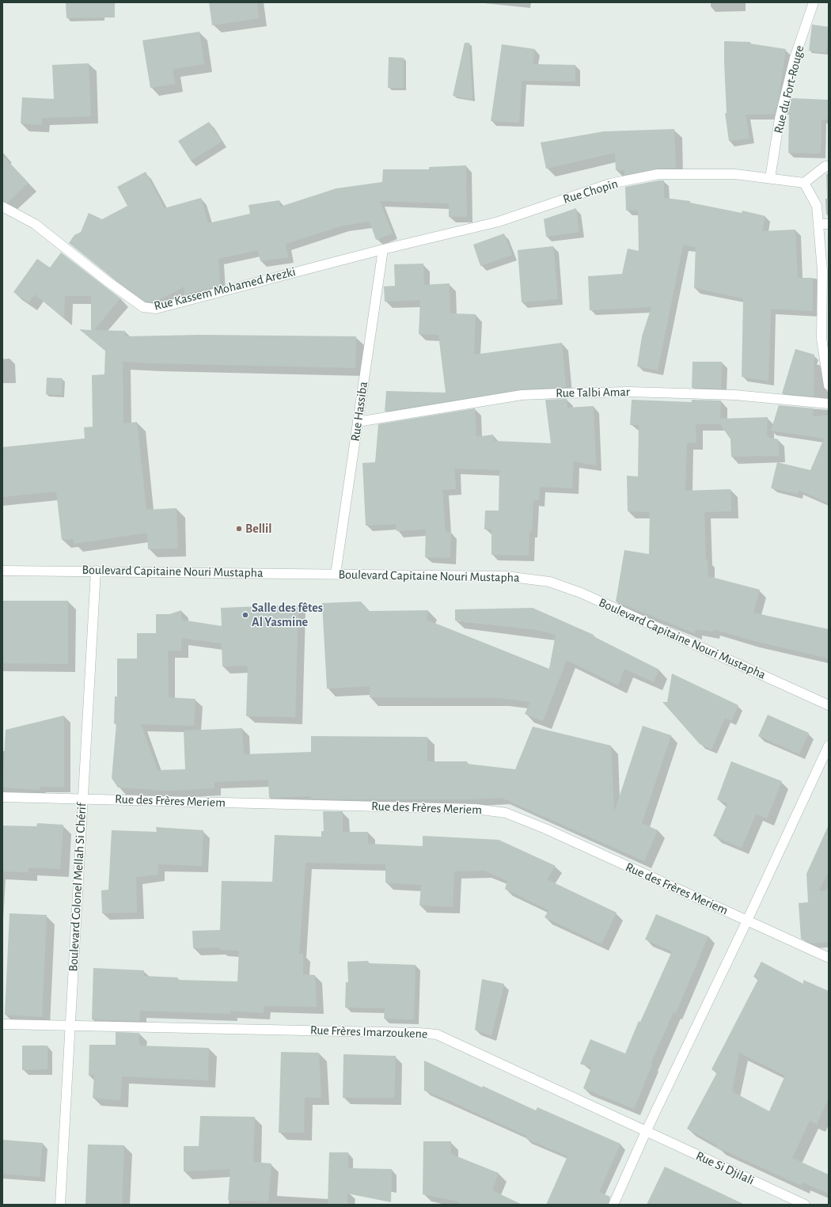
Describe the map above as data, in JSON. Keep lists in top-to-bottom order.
{
  "streets": {
    "street": [
      "Rue du Fort-Rouge",
      "Rue Chopin",
      "Rue Kassem Mohamed Arezki",
      "Rue Talbi Amar",
      "Rue Hassiba",
      "Boulevard Capitaine Nouri Mustapha",
      "Rue des Frères Meriem",
      "Boulevard Colonel Mellah Si Chérif",
      "Rue Frères Imarzoukene",
      "Rue Si Djilali"
    ]
  },
  "crossings": [
    ["Rue du Fort-Rouge", "Rue Chopin"],
    ["Rue Chopin", "Rue Kassem Mohamed Arezki"],
    ["Rue Chopin", "Rue Hassiba"],
    ["Rue Kassem Mohamed Arezki", "Rue Hassiba"],
    ["Rue Talbi Amar", "Rue Hassiba"],
    ["Rue Hassiba", "Boulevard Capitaine Nouri Mustapha"],
    ["Boulevard Capitaine Nouri Mustapha", "Boulevard Colonel Mellah Si Chérif"],
    ["Rue des Frères Meriem", "Boulevard Colonel Mellah Si Chérif"],
    ["Boulevard Colonel Mellah Si Chérif", "Rue Frères Imarzoukene"],
    ["Rue Frères Imarzoukene", "Rue Si Djilali"]
  ],
  "places": ["Bellil", "Salle des fêtes Al Yasmine"]
}
